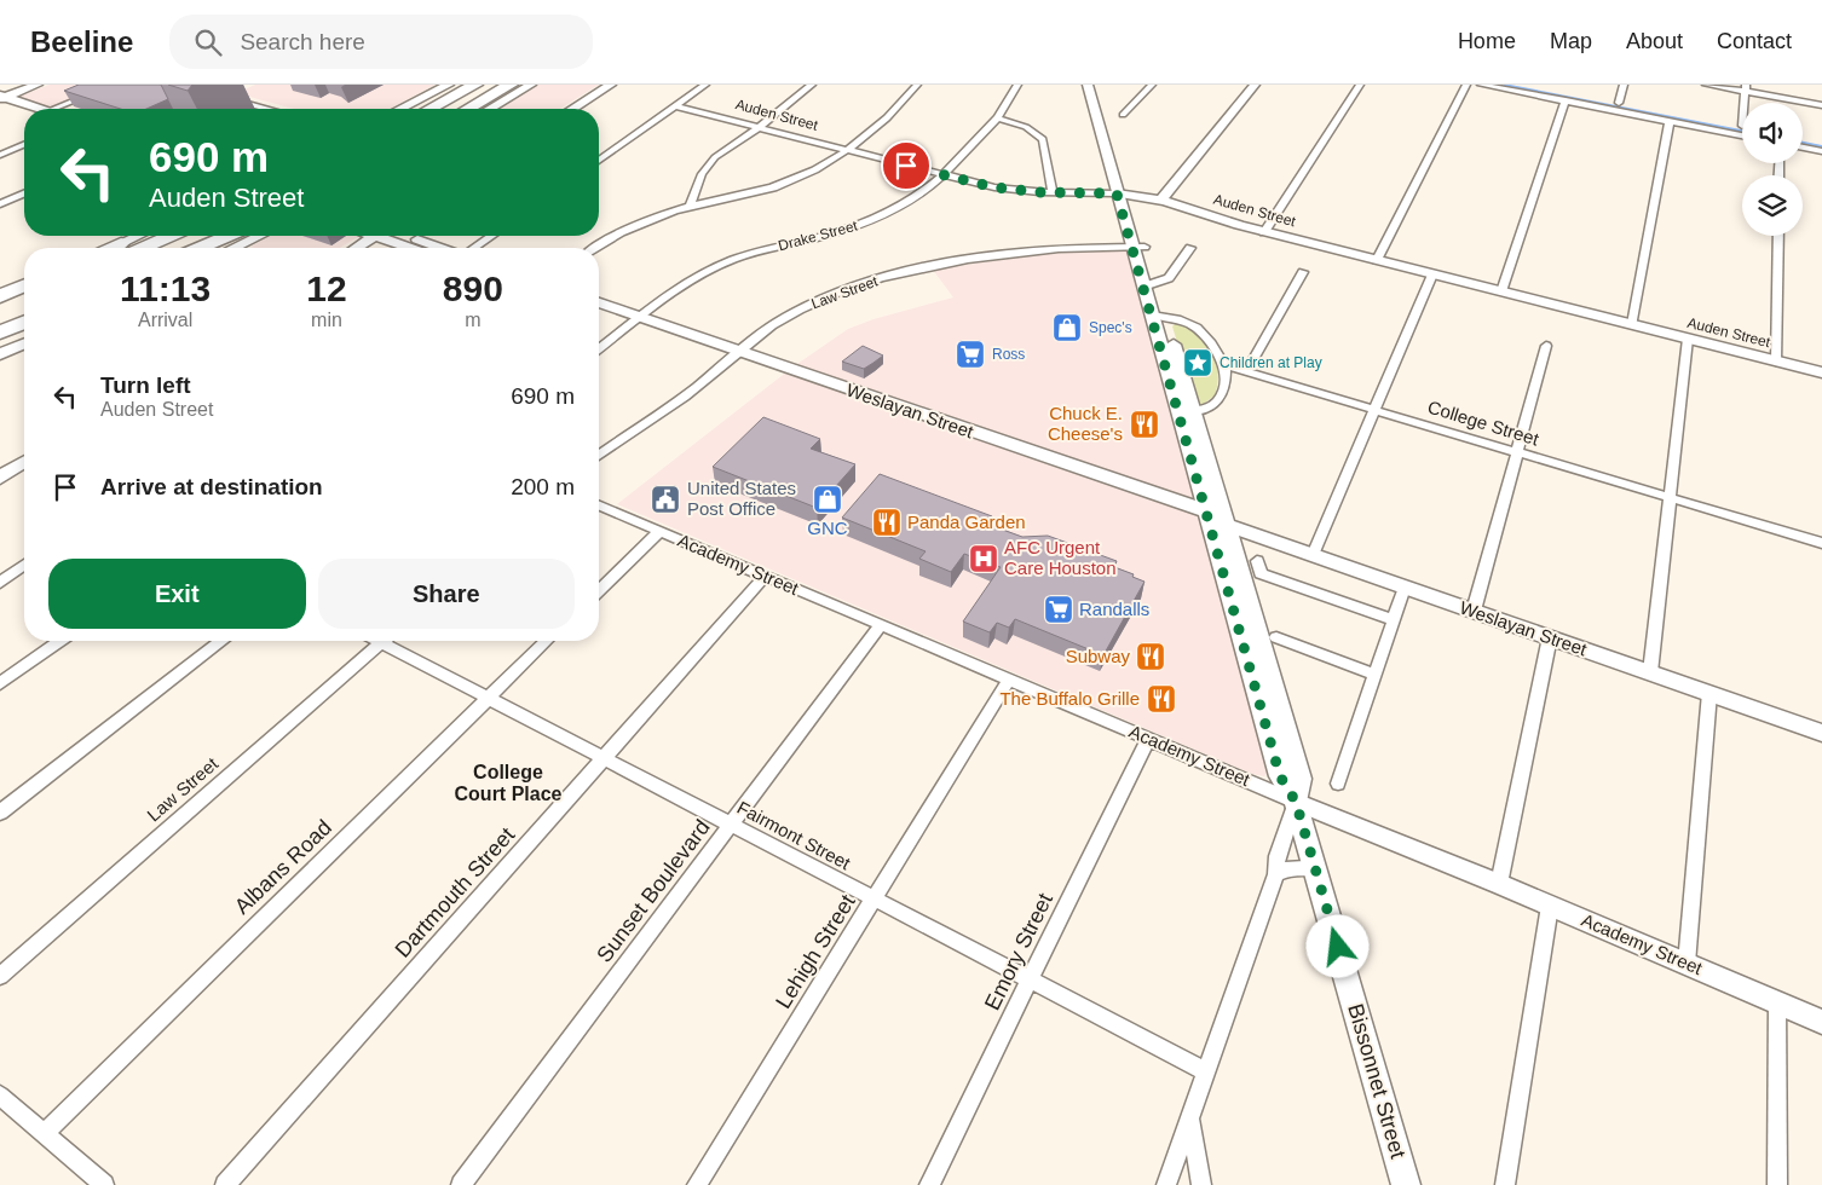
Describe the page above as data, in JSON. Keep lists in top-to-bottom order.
{
  "streets": {
    "main road": ["Weslayan Street", "Bissonnet Street"],
    "street": [
      "Auden Street",
      "Drake Street",
      "Law Street",
      "College Street",
      "Academy Street",
      "Fairmont Street",
      "Albans Road",
      "Sunset Boulevard",
      "Dartmouth Street",
      "Lehigh Street",
      "Emory Street"
    ]
  },
  "crossings": [
    ["Auden Street", "Drake Street"],
    ["Auden Street", "Bissonnet Street"],
    ["Drake Street", "Weslayan Street"],
    ["Law Street", "Weslayan Street"],
    ["Law Street", "Bissonnet Street"],
    ["Weslayan Street", "Bissonnet Street"],
    ["Academy Street", "Sunset Boulevard"],
    ["Academy Street", "Dartmouth Street"],
    ["Academy Street", "Lehigh Street"],
    ["Academy Street", "Emory Street"],
    ["Academy Street", "Bissonnet Street"],
    ["Fairmont Street", "Albans Road"],
    ["Fairmont Street", "Sunset Boulevard"],
    ["Fairmont Street", "Dartmouth Street"],
    ["Fairmont Street", "Lehigh Street"],
    ["Fairmont Street", "Emory Street"]
  ],
  "districts": ["College Court Place"],
  "places": {
    "shop": ["Spec's", "GNC"],
    "supermarket": ["Ross", "Randalls"],
    "place": ["Children at Play"],
    "restaurant": [
      "Chuck E. Cheese's",
      "Panda Garden",
      "Subway",
      "The Buffalo Grille"
    ],
    "public building": ["United States Post Office"],
    "hospital": ["AFC Urgent Care Houston"]
  },
  "page": {
    "header": "Beeline",
    "search": "Search here",
    "nav": [
      "Home",
      "Map",
      "About",
      "Contact"
    ],
    "turn": ["690 m", "Auden Street"],
    "eta": [
      "11:13",
      "Arrival",
      "12",
      "min",
      "890",
      "m"
    ],
    "list": [
      {
        "name": "Turn left",
        "note": "Auden Street",
        "value": "690 m"
      },
      {
        "name": "Arrive at destination",
        "value": "200 m"
      }
    ],
    "buttons": ["Exit", "Share"]
  }
}
